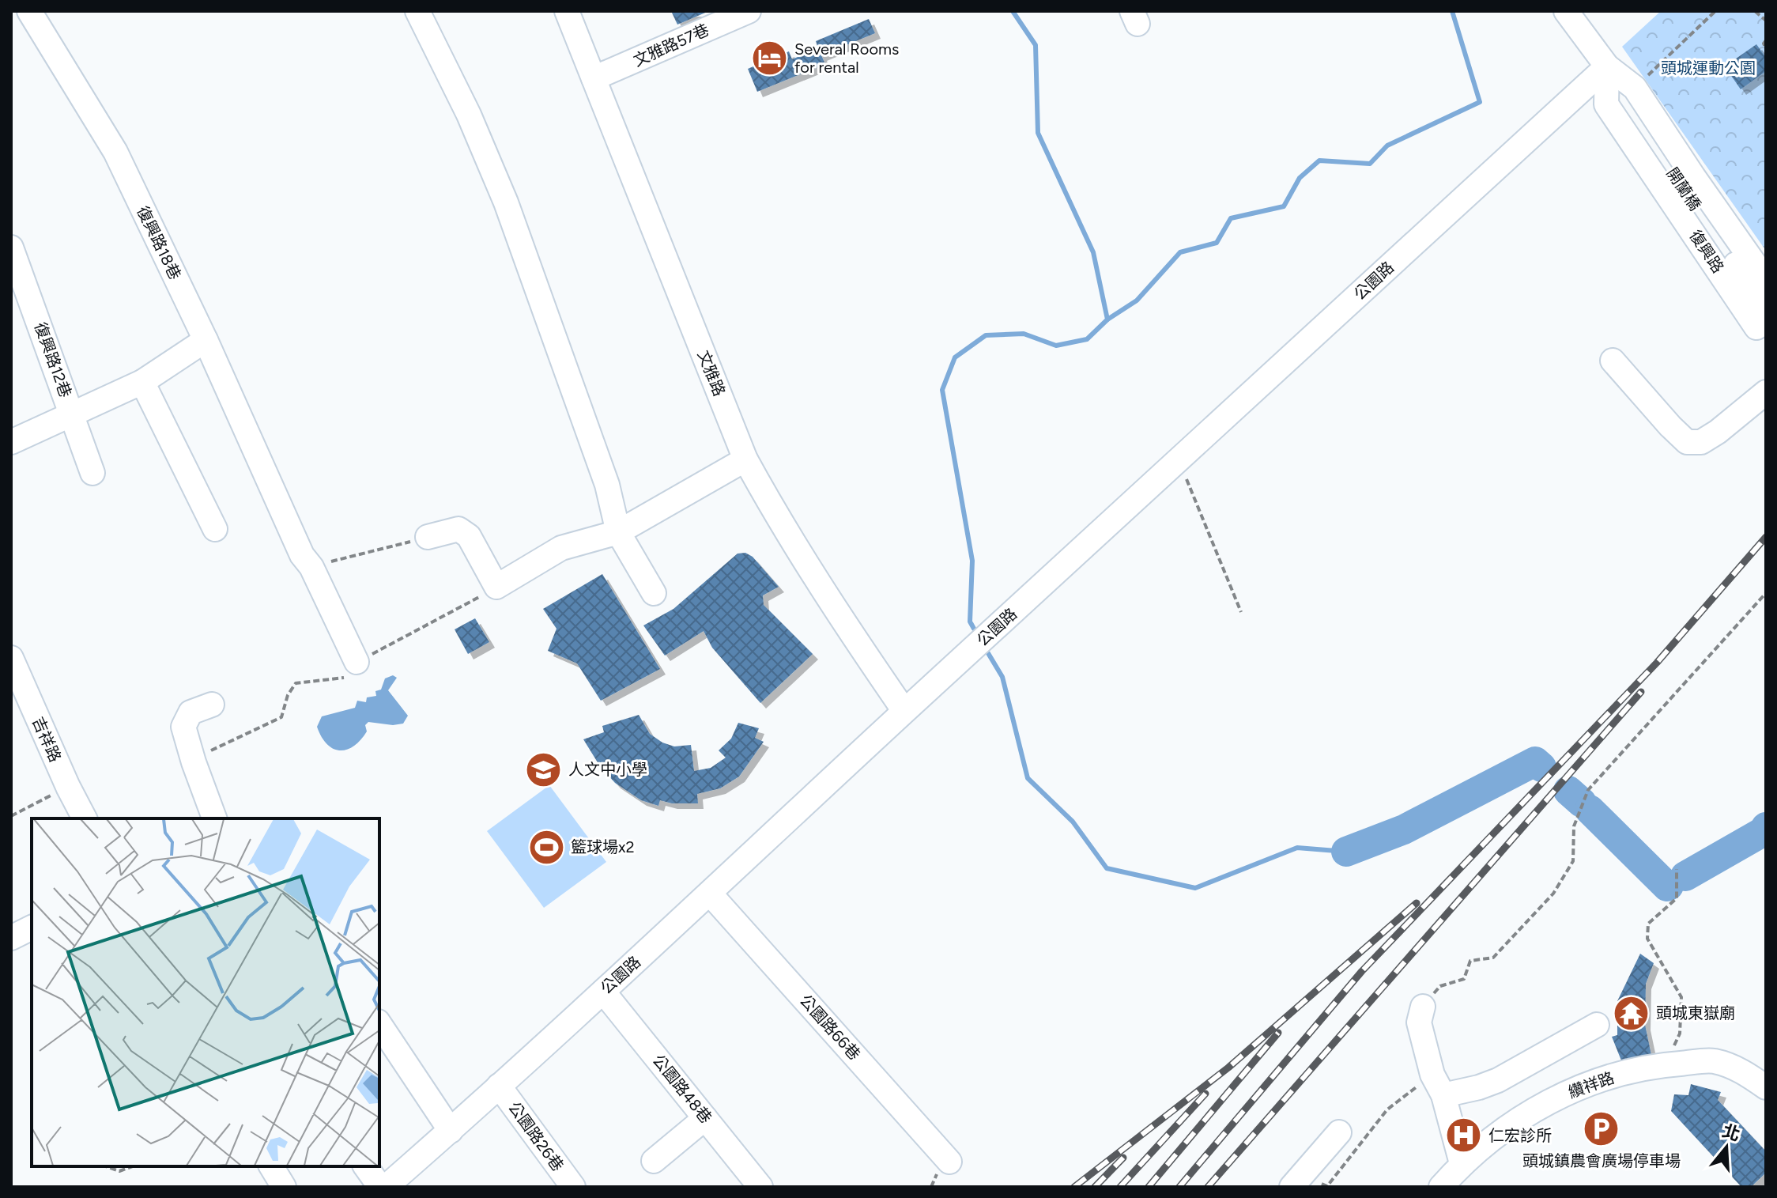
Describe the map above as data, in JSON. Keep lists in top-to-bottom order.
{
  "streets": {
    "street": [
      "文雅路57巷",
      "復興路18巷",
      "復興路",
      "公園路",
      "復興路12巷",
      "文雅路",
      "吉祥路",
      "公園路66巷",
      "纘祥路",
      "公園路48巷",
      "公園路26巷"
    ]
  },
  "crossings": [
    ["文雅路57巷", "文雅路"],
    ["復興路", "公園路"],
    ["公園路", "文雅路"],
    ["公園路", "公園路66巷"],
    ["公園路", "公園路48巷"],
    ["公園路", "公園路26巷"]
  ],
  "parks": ["頭城運動公園"],
  "places": {
    "hotel": ["Several Rooms for rental"],
    "school or university": ["人文中小學"],
    "sports": ["籃球場x2"],
    "temple": ["頭城東嶽廟"],
    "parking": ["頭城鎮農會廣場停車場"],
    "hospital": ["仁宏診所"]
  },
  "north": "top"
}
